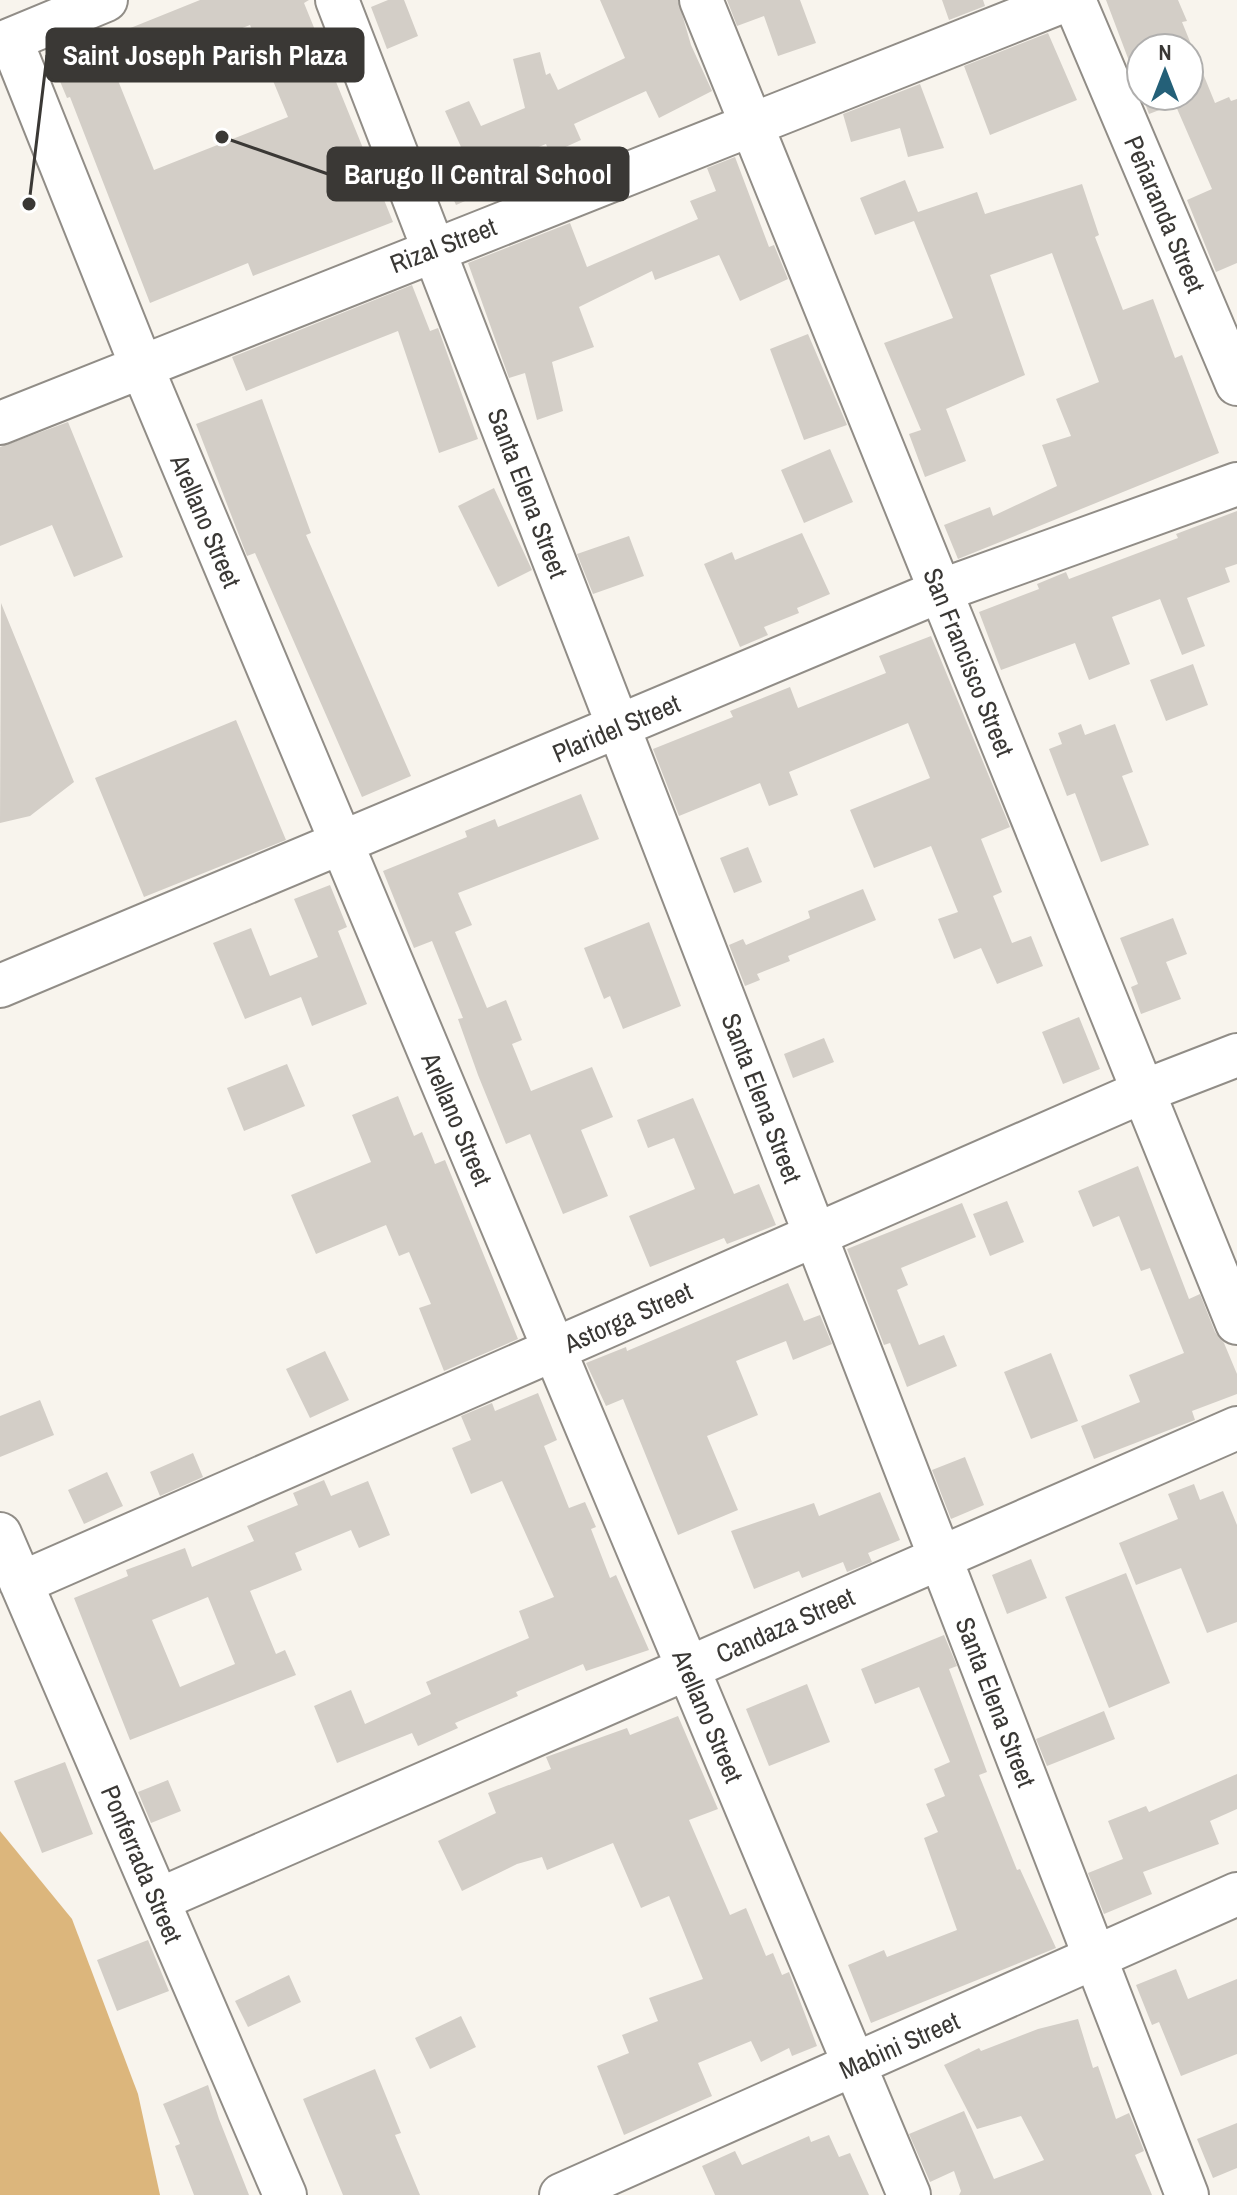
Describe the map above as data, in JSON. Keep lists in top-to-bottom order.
{
  "streets": {
    "street": [
      "Peñaranda Street",
      "Rizal Street",
      "Santa Elena Street",
      "Arellano Street",
      "San Francisco Street",
      "Plaridel Street",
      "Astorga Street",
      "Candaza Street",
      "Ponferrada Street",
      "Mabini Street"
    ]
  },
  "crossings": [
    ["Rizal Street", "Santa Elena Street"],
    ["Rizal Street", "Arellano Street"],
    ["Rizal Street", "San Francisco Street"],
    ["Santa Elena Street", "Plaridel Street"],
    ["Santa Elena Street", "Astorga Street"],
    ["Santa Elena Street", "Candaza Street"],
    ["Santa Elena Street", "Mabini Street"],
    ["Arellano Street", "Plaridel Street"],
    ["Arellano Street", "Astorga Street"],
    ["Arellano Street", "Candaza Street"],
    ["Arellano Street", "Mabini Street"],
    ["San Francisco Street", "Plaridel Street"],
    ["San Francisco Street", "Astorga Street"],
    ["Astorga Street", "Ponferrada Street"],
    ["Candaza Street", "Ponferrada Street"]
  ],
  "places": ["Barugo II Central School", "Saint Joseph Parish Plaza"],
  "north": "top"
}
